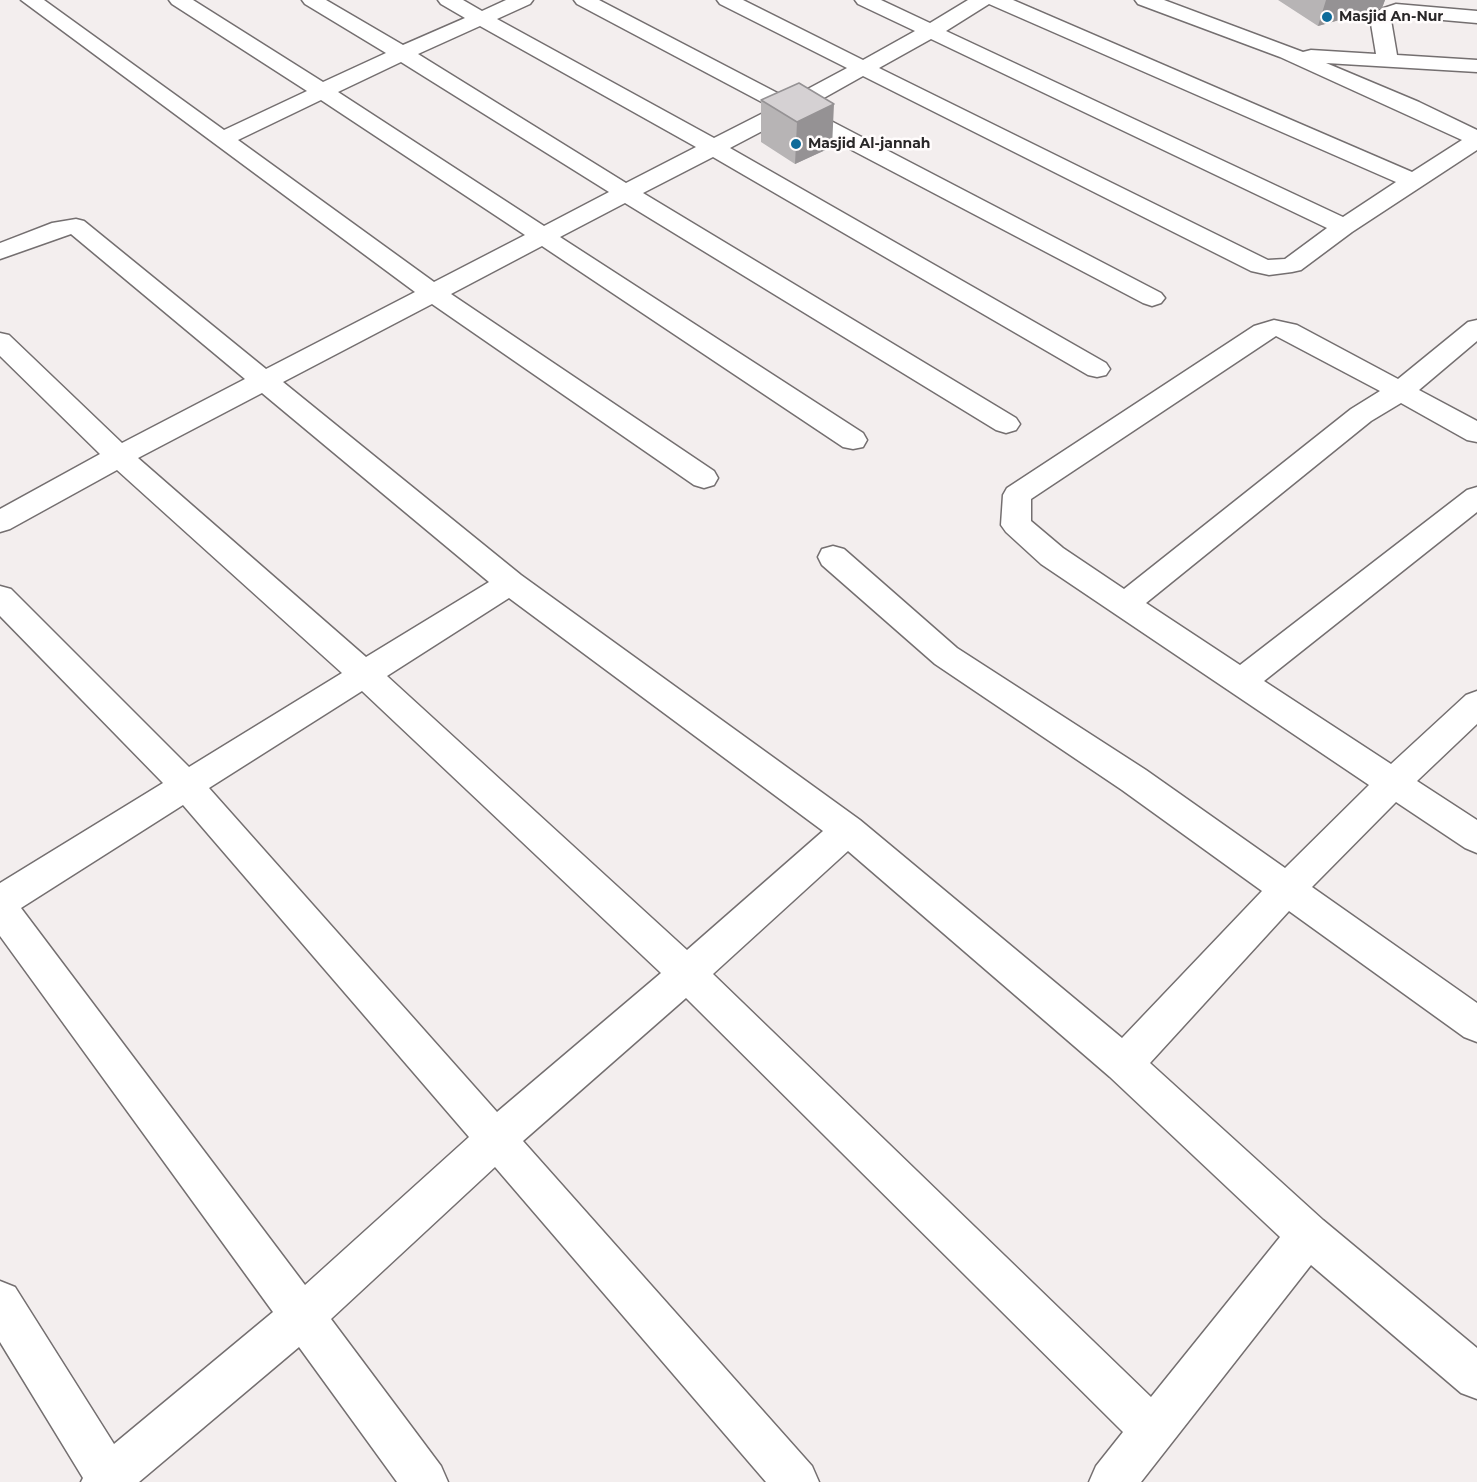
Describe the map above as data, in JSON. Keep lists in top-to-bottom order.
{
  "places": ["Masjid An-Nur", "Masjid Al-jannah"]
}
